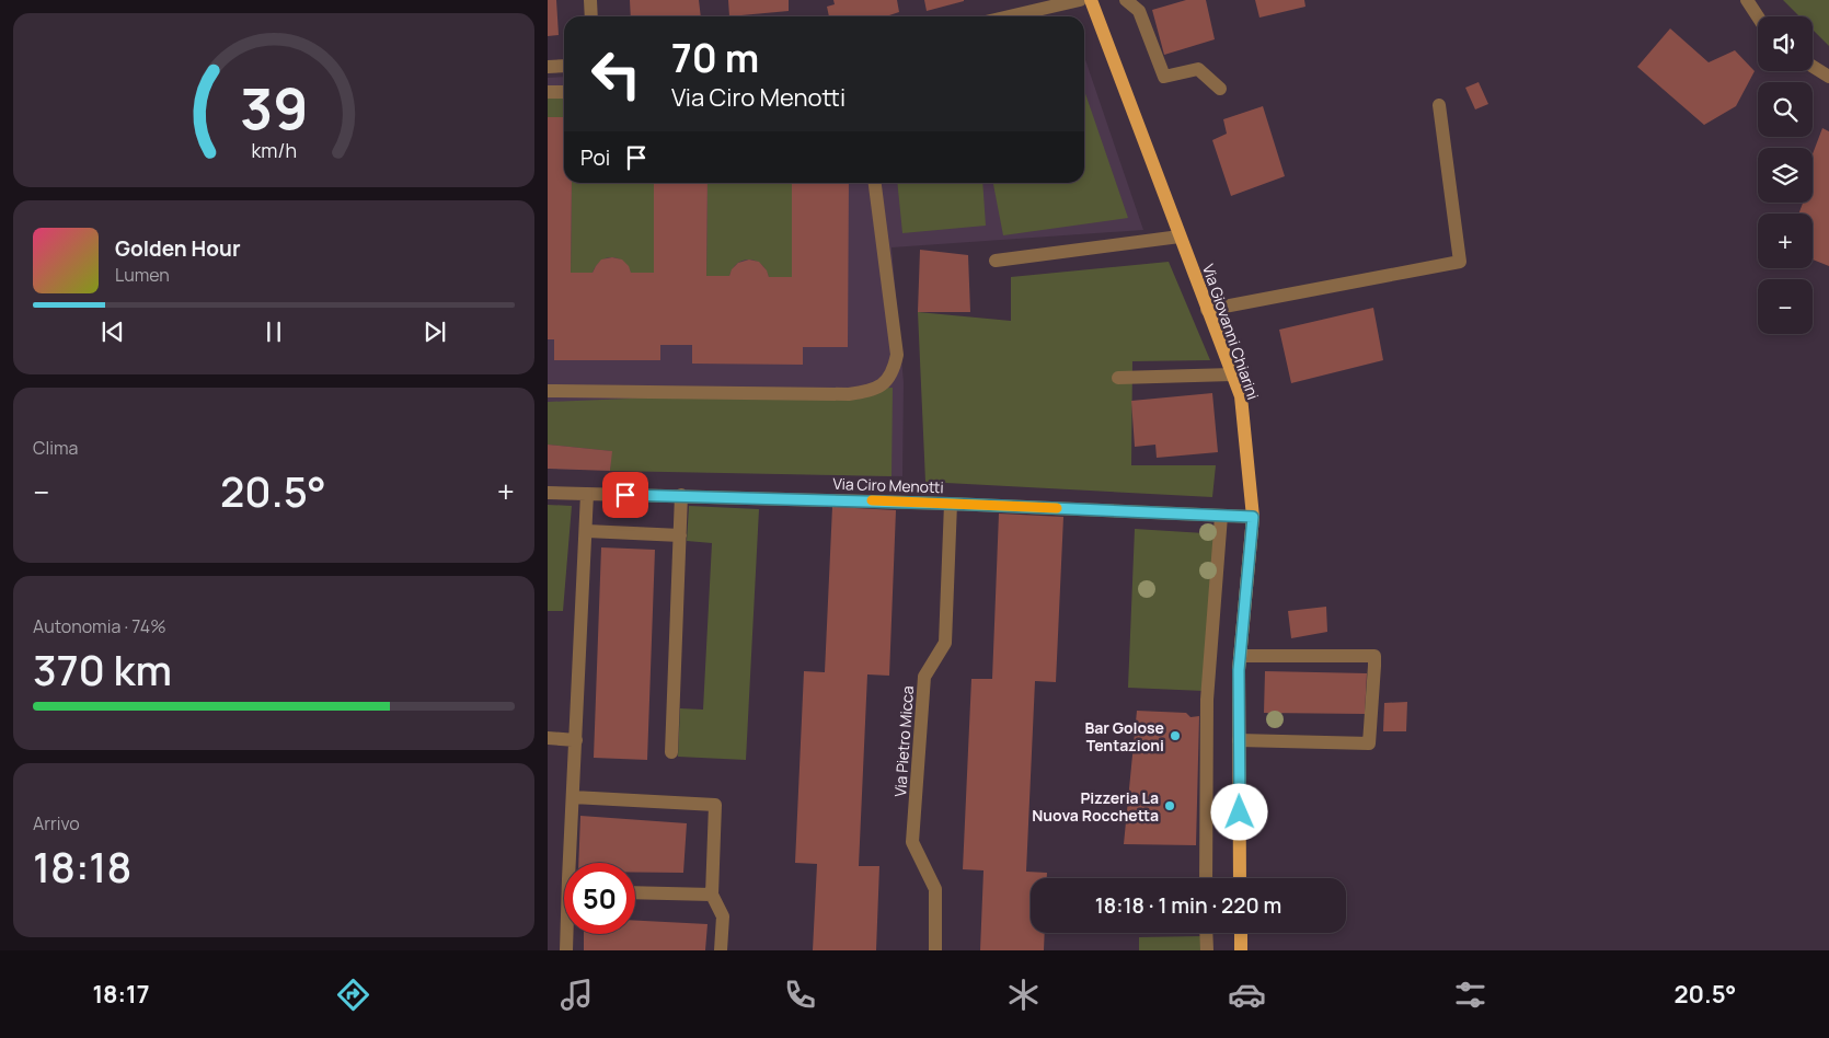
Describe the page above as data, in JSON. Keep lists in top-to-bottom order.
{
  "streets": {
    "main road": ["Via Giovanni Chiarini"],
    "street": ["Via Ciro Menotti", "Via Pietro Micca"]
  },
  "crossings": [
    ["Via Giovanni Chiarini", "Via Ciro Menotti"],
    ["Via Ciro Menotti", "Via Pietro Micca"]
  ],
  "places": ["Bar Golose Tentazioni", "Pizzeria La Nuova Rocchetta"],
  "page": {
    "map_buttons": ["+", "−"],
    "turn": ["70 m", "Via Ciro Menotti"],
    "then": "Poi",
    "song": ["Golden Hour", "Lumen"],
    "tile": [
      "Clima",
      ["Autonomia · 74%", "370 km"],
      ["Arrivo", "18:18"]
    ],
    "heat": ["−", "20.5°", "+"],
    "limit": "50",
    "trip": "18:18 · 1 min · 220 m",
    "tabs": ["18:17", "20.5°"],
    "gauge": ["39", "km/h"]
  }
}
